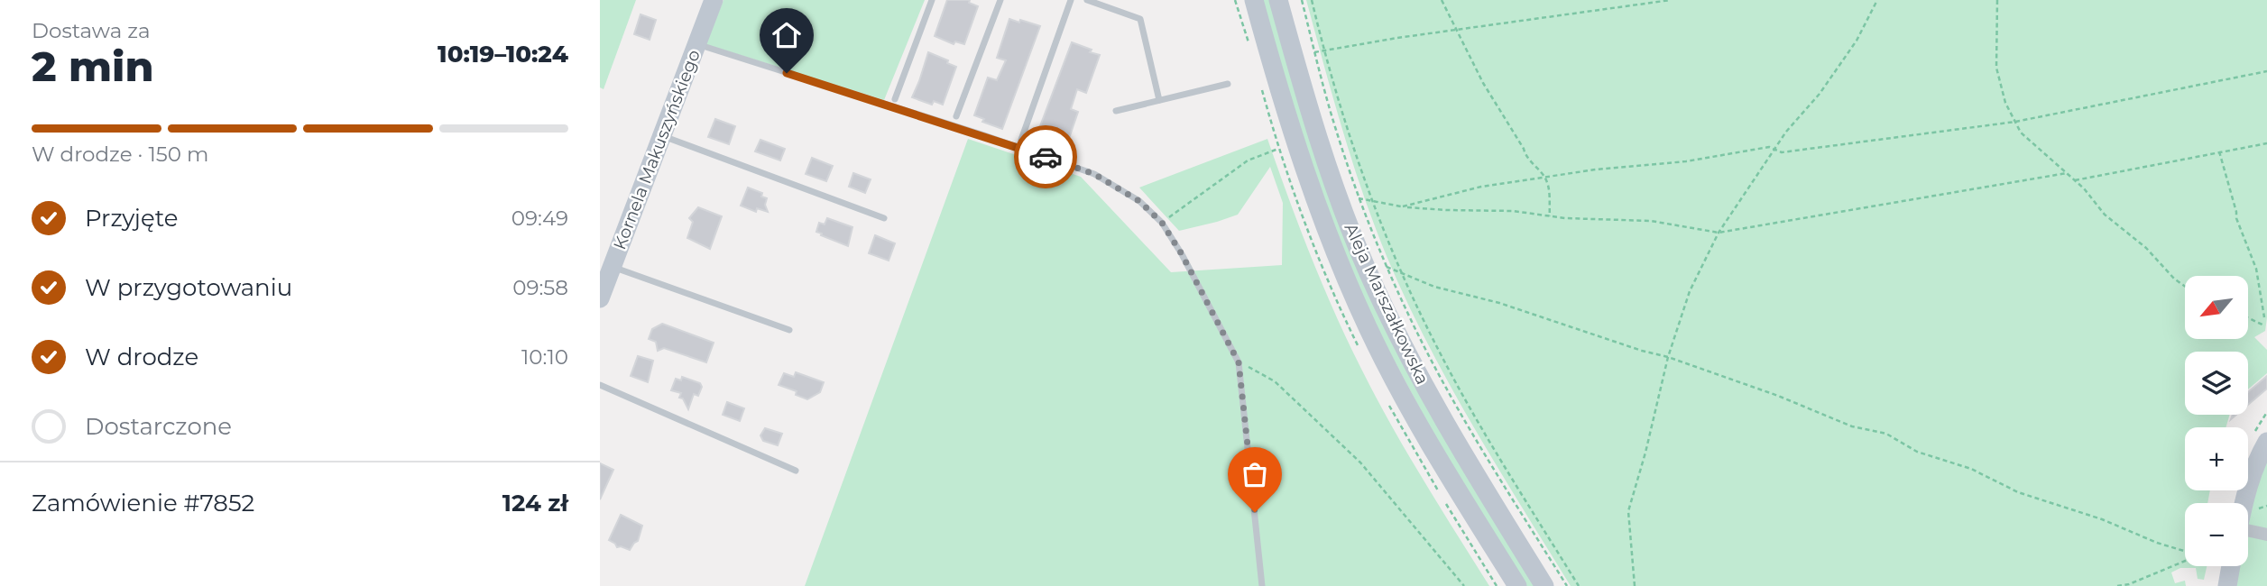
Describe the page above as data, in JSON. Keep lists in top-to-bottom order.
{
  "streets": {
    "main road": ["Kornela Makuszyńskiego", "Aleja Marszałkowska"]
  },
  "north": "bottom left",
  "page": {
    "heading": ["2 min", "Dostawa za", "10:19–10:24"],
    "panel": ["Zamówienie #7852", "124 zł"],
    "bar": "W drodze · 150 m",
    "list": [
      ["Przyjęte", "09:49"],
      ["W przygotowaniu", "09:58"],
      ["W drodze", "10:10"],
      "Dostarczone"
    ],
    "map_buttons": ["+", "−"]
  }
}
